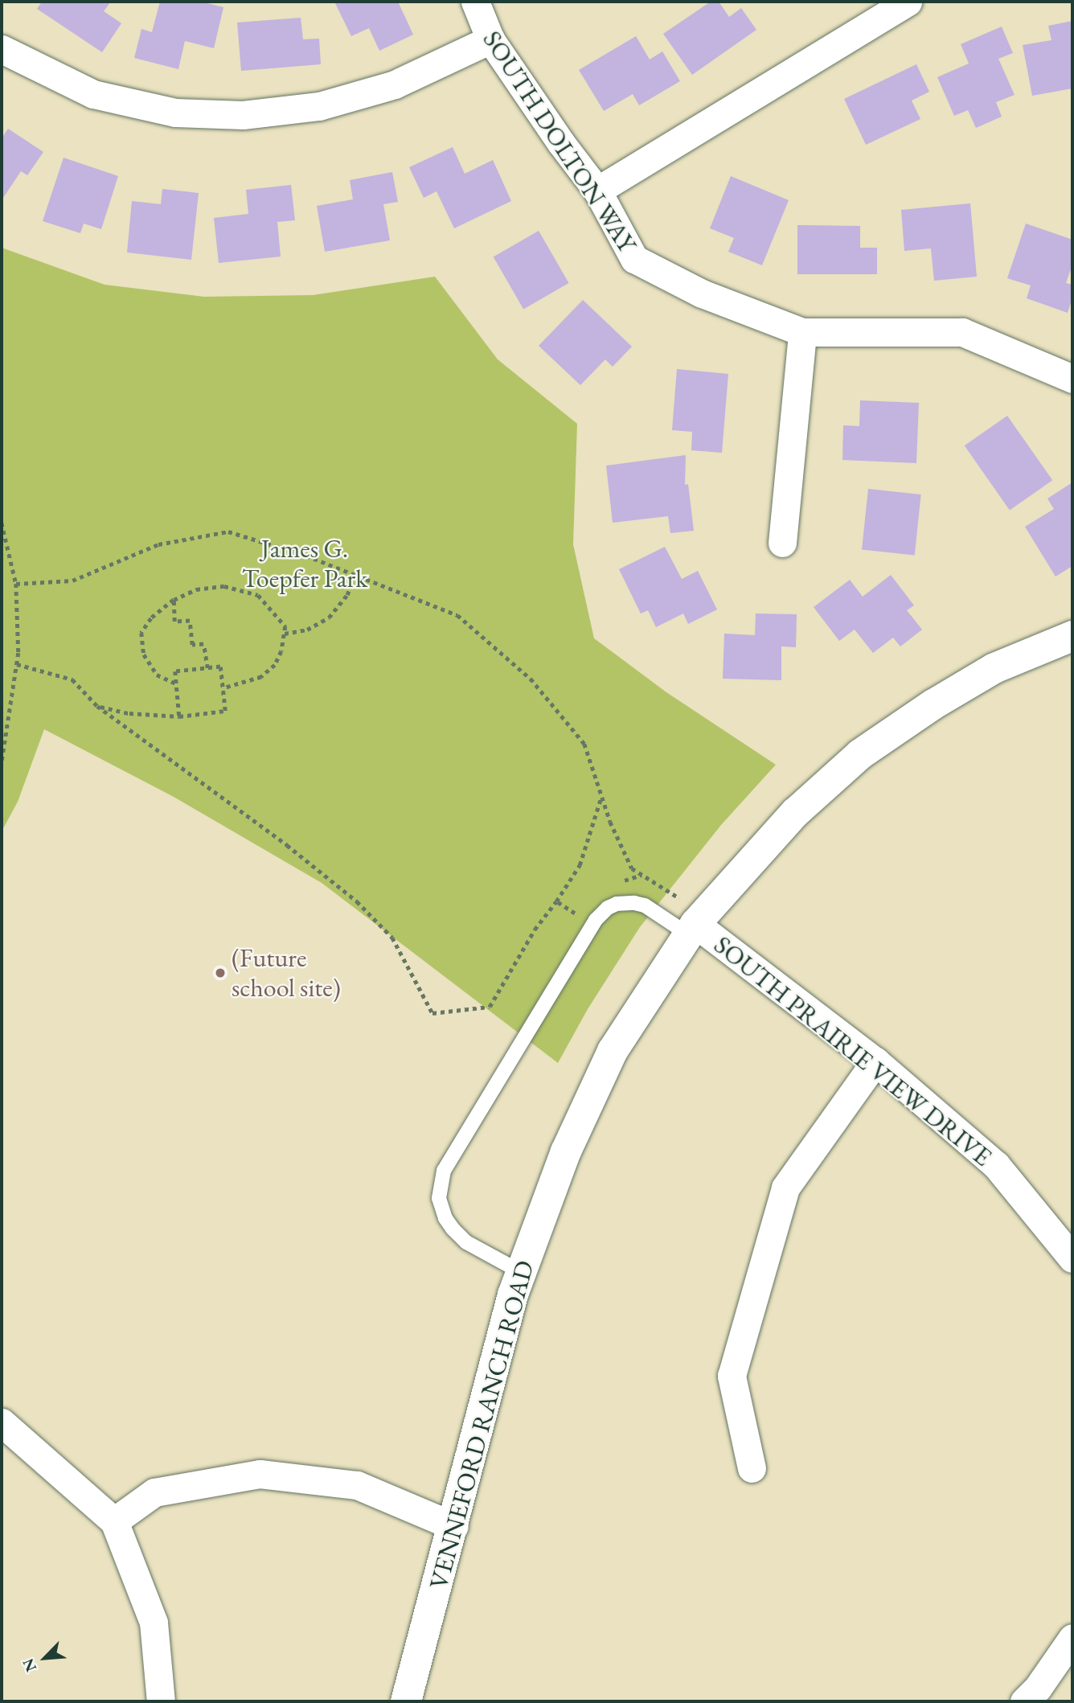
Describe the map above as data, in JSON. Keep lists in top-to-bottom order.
{
  "streets": {
    "street": ["SOUTH DOLTON WAY", "SOUTH PRAIRIE VIEW DRIVE", "VENNEFORD RANCH ROAD"]
  },
  "crossings": [
    ["SOUTH PRAIRIE VIEW DRIVE", "VENNEFORD RANCH ROAD"]
  ],
  "parks": ["James G. Toepfer Park"],
  "places": ["(Future school site)"],
  "north": "bottom left"
}
